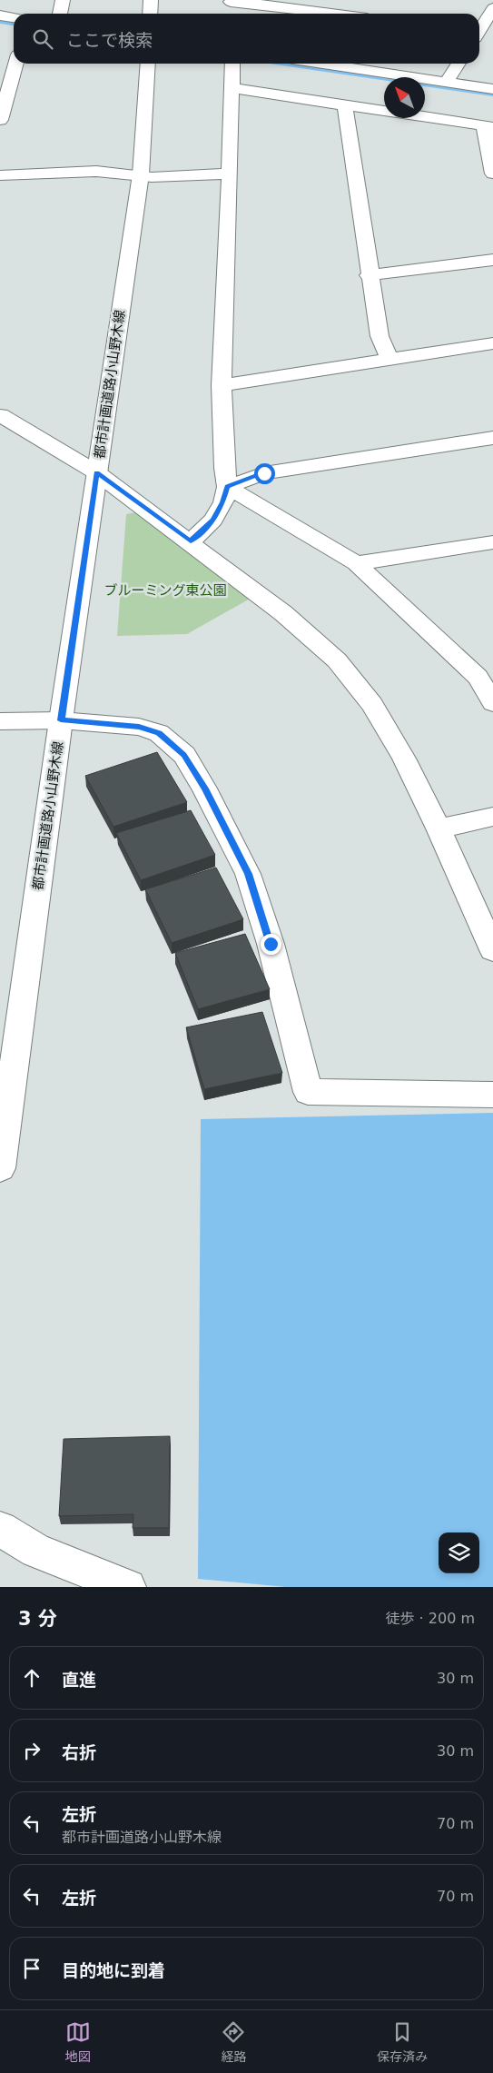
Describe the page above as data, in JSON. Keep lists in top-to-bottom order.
{
  "streets": {
    "street": ["都市計画道路小山野木線"]
  },
  "parks": ["ブルーミング東公園"],
  "north": "top left",
  "page": {
    "search": "ここで検索",
    "heading": ["3 分", "徒歩 · 200 m"],
    "list": [
      ["直進", "30 m"],
      ["右折", "30 m"],
      ["左折", "都市計画道路小山野木線", "70 m"],
      ["左折", "70 m"],
      "目的地に到着"
    ],
    "nav": ["地図", "経路", "保存済み"]
  }
}
